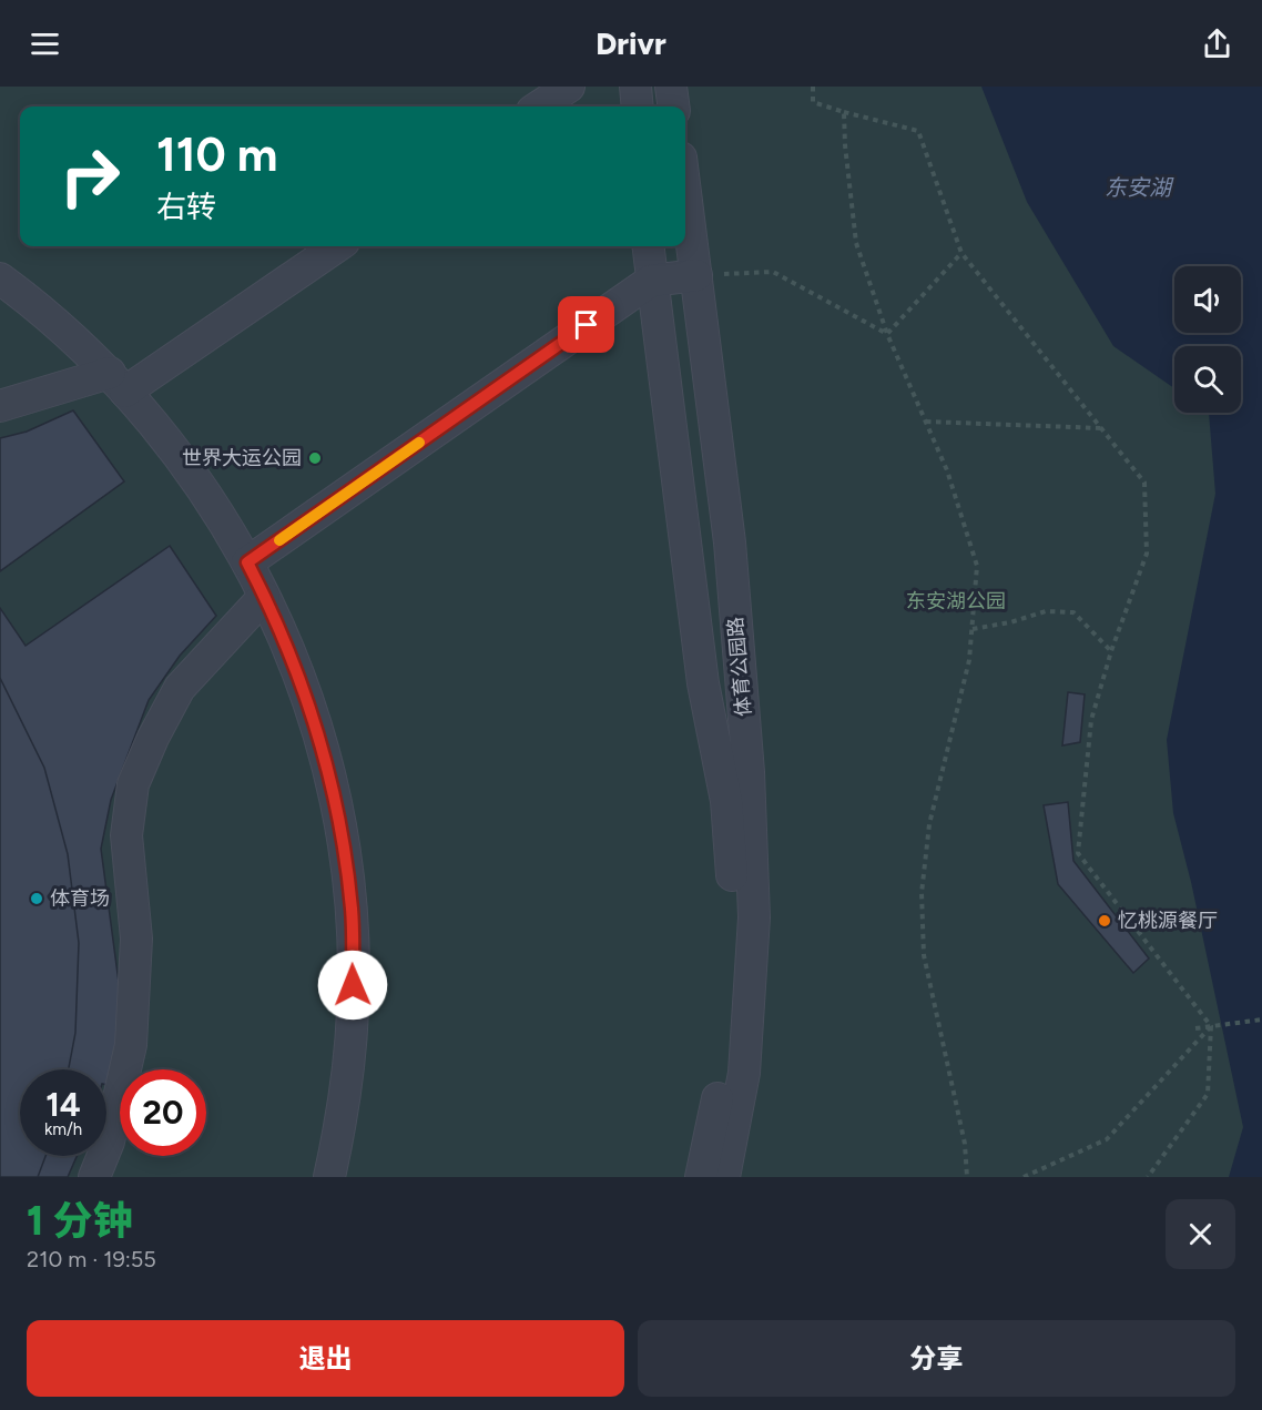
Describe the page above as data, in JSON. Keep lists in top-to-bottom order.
{
  "streets": {
    "street": ["体育公园路"]
  },
  "water": ["东安湖"],
  "parks": ["东安湖公园"],
  "places": ["世界大运公园", "体育场", "忆桃源餐厅"],
  "page": {
    "header": "Drivr",
    "turn": ["110 m", "右转"],
    "speed": "14 km/h",
    "limit": "20",
    "heading": ["1 分钟", "210 m · 19:55"],
    "buttons": ["退出", "分享"]
  }
}
